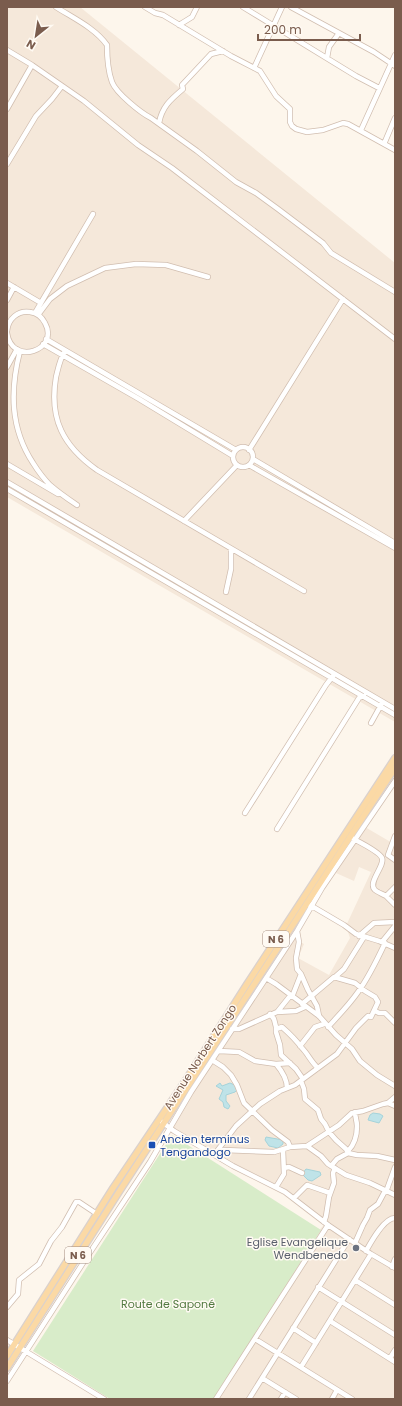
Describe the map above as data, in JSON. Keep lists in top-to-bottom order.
{
  "streets": {
    "main road": ["N 6", "Avenue Norbert Zongo"]
  },
  "parks": ["Route de Saponé"],
  "places": {
    "transit": ["Ancien terminus Tengandogo"],
    "other": ["Eglise Evangelique Wendbenedo"]
  },
  "scale_bar": "200 m",
  "north": "bottom left"
}
